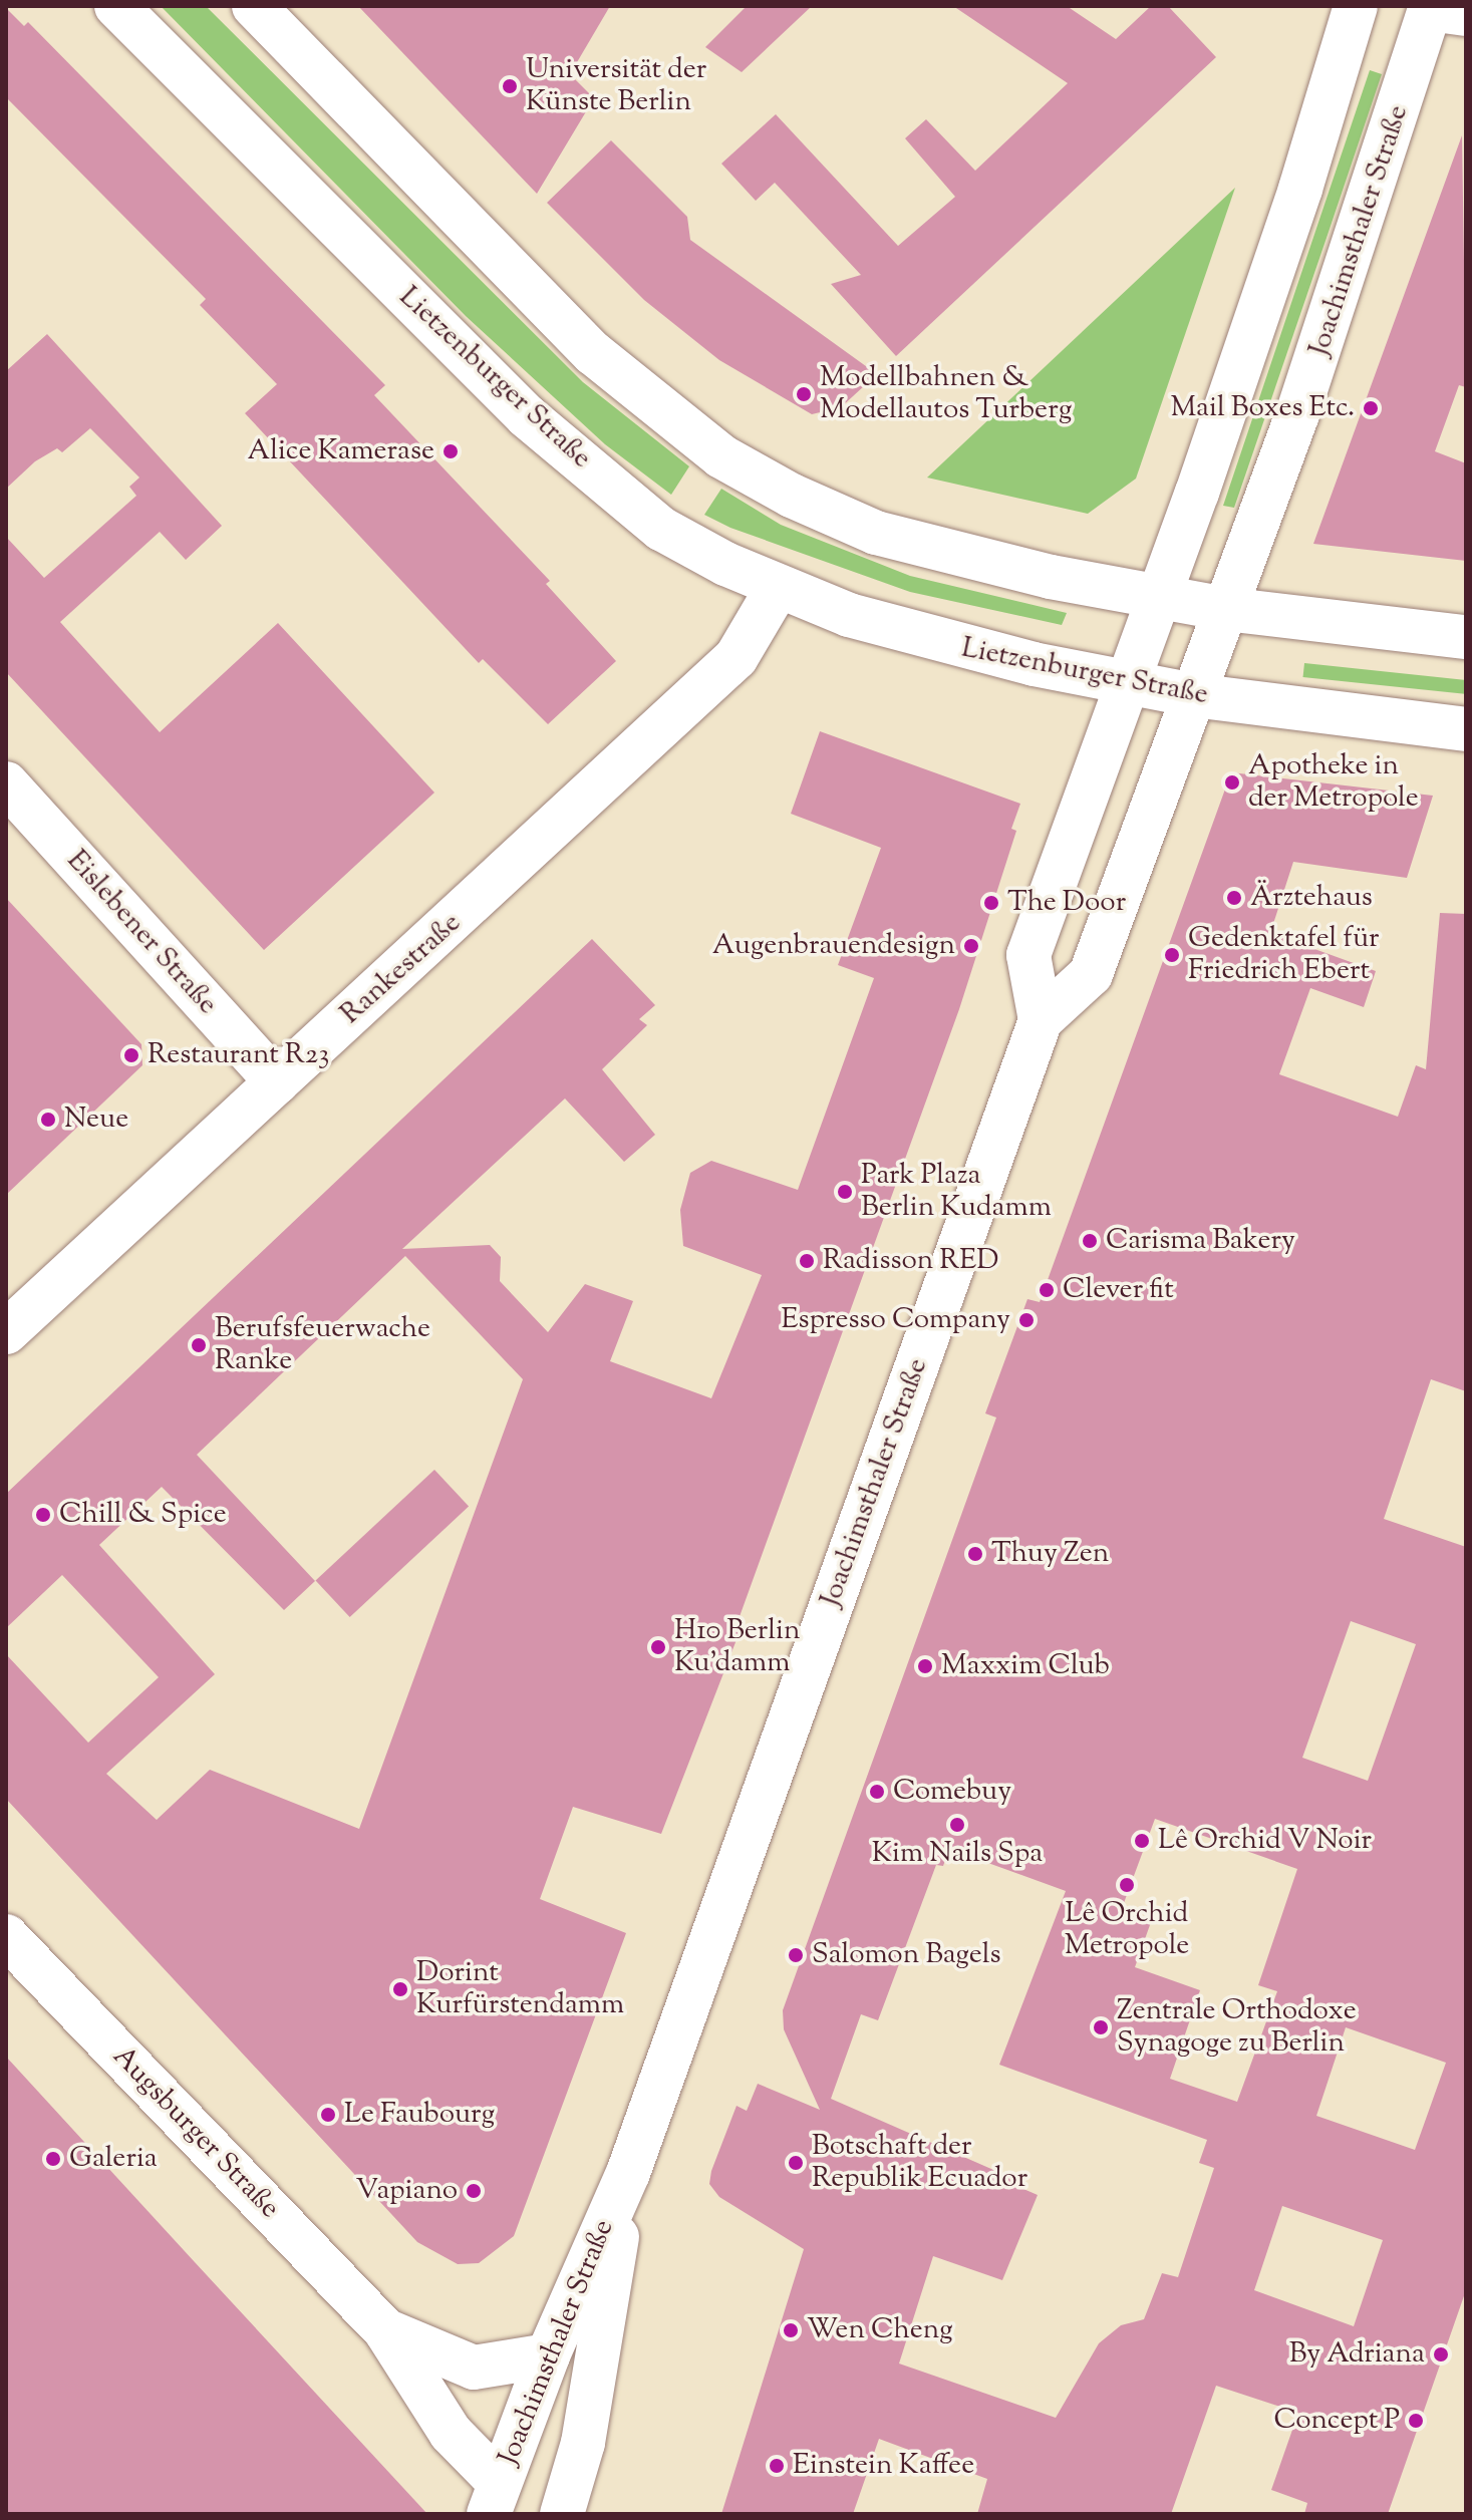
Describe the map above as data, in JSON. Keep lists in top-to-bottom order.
{
  "streets": {
    "main road": [
      "Joachimsthaler Straße",
      "Lietzenburger Straße",
      "Eislebener Straße",
      "Rankestraße",
      "Augsburger Straße"
    ]
  },
  "crossings": [
    ["Joachimsthaler Straße", "Lietzenburger Straße"],
    ["Joachimsthaler Straße", "Augsburger Straße"],
    ["Lietzenburger Straße", "Rankestraße"],
    ["Eislebener Straße", "Rankestraße"]
  ],
  "places": [
    "Universität der Künste Berlin",
    "Modellbahnen & Modellautos Turberg",
    "Mail Boxes Etc.",
    "Alice Kamerase",
    "Apotheke in der Metropole",
    "Ärztehaus",
    "The Door",
    "Augenbrauendesign",
    "Gedenktafel für Friedrich Ebert",
    "Restaurant R23",
    "Neue",
    "Park Plaza Berlin Kudamm",
    "Carisma Bakery",
    "Radisson RED",
    "Clever fit",
    "Espresso Company",
    "Berufsfeuerwache Ranke",
    "Chill & Spice",
    "Thuy Zen",
    "H10 Berlin Ku'damm",
    "Maxxim Club",
    "Comebuy",
    "Kim Nails Spa",
    "Lê Orchid V Noir",
    "Lê Orchid Metropole",
    "Salomon Bagels",
    "Dorint Kurfürstendamm",
    "Zentrale Orthodoxe Synagoge zu Berlin",
    "Le Faubourg",
    "Galeria",
    "Botschaft der Republik Ecuador",
    "Vapiano",
    "Wen Cheng",
    "By Adriana",
    "Concept P",
    "Einstein Kaffee"
  ]
}
